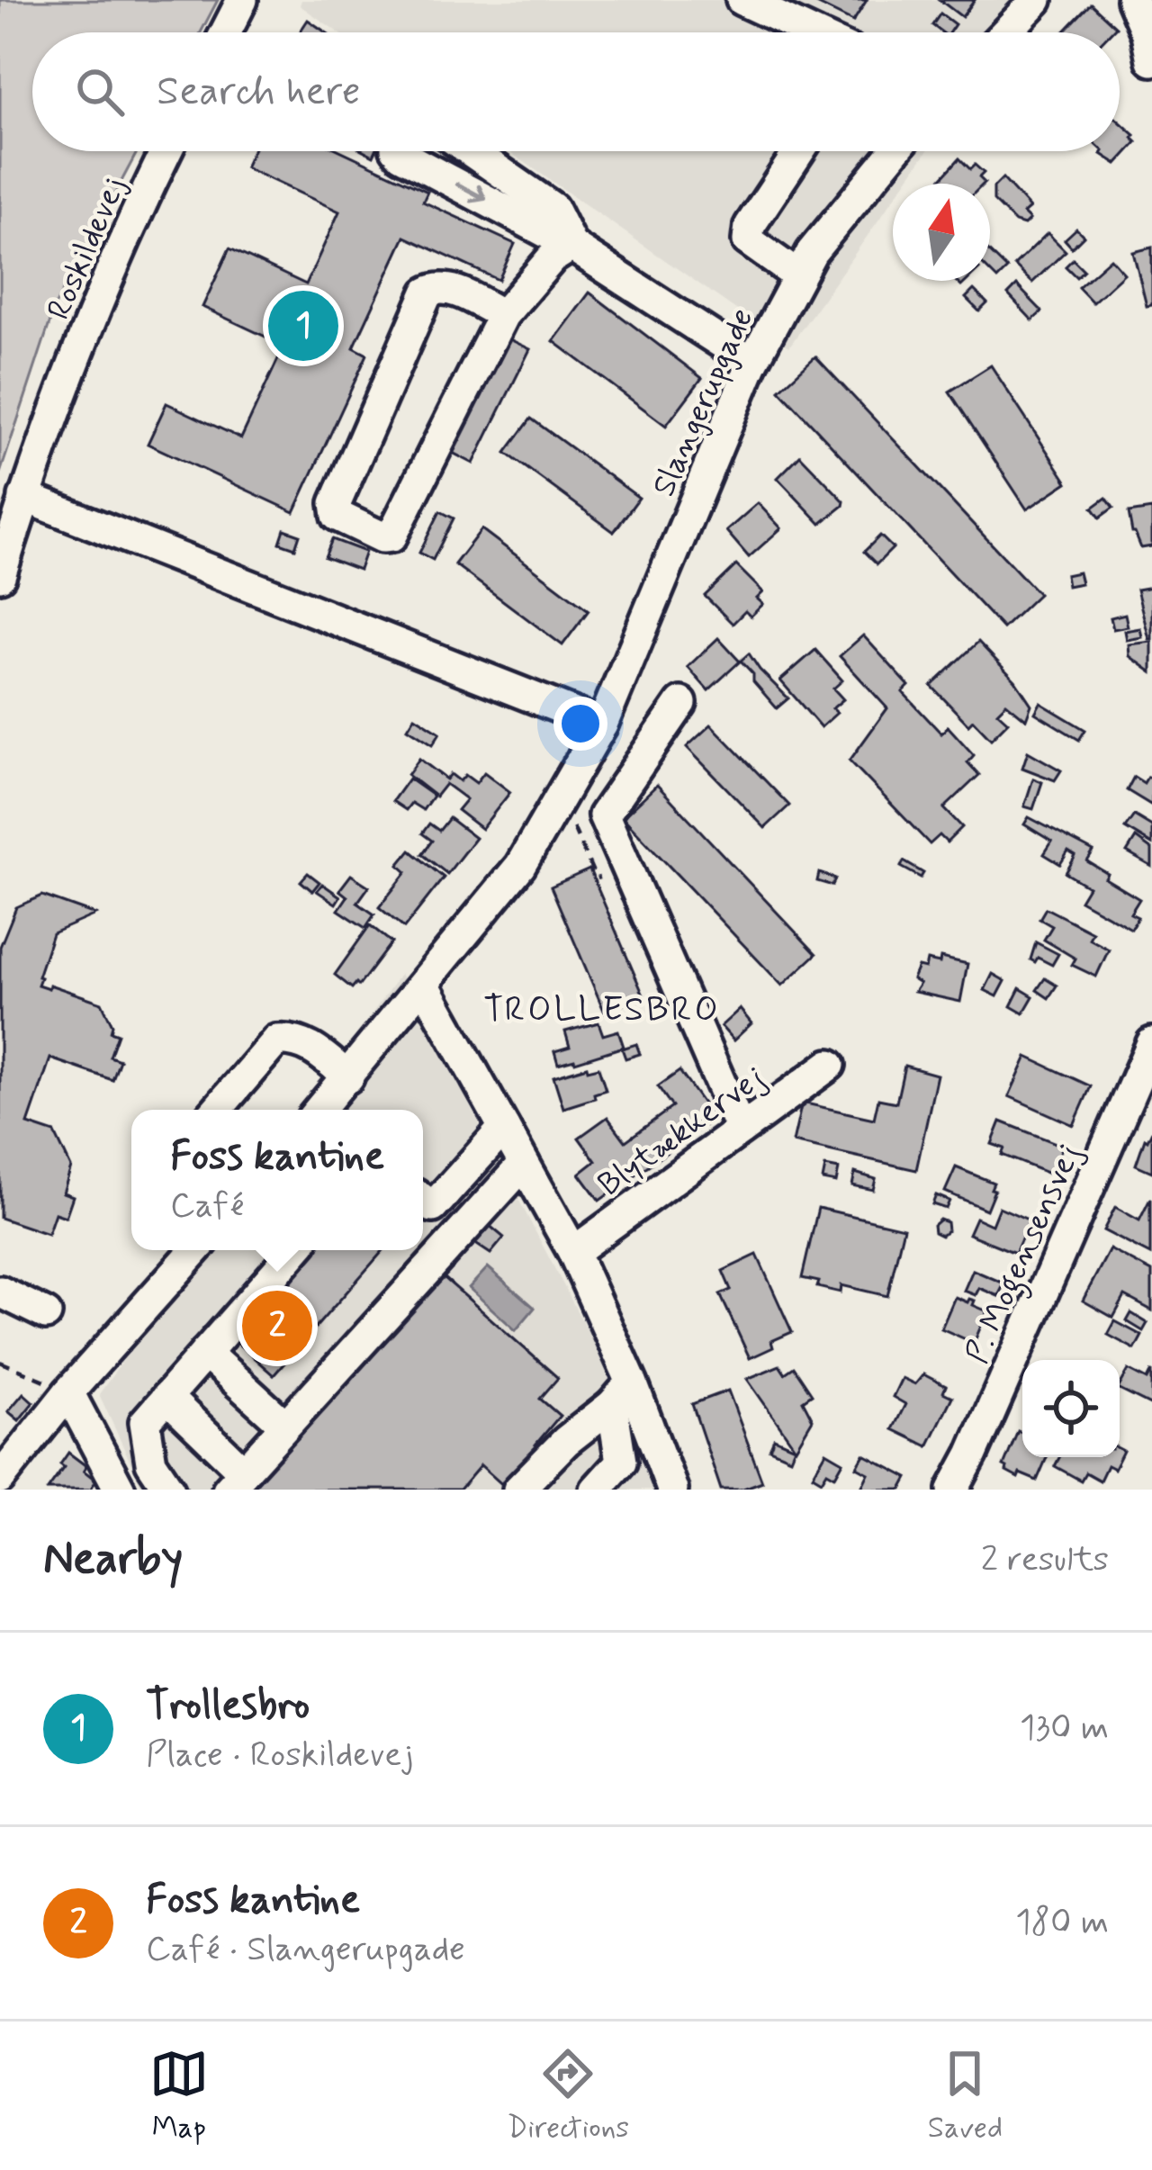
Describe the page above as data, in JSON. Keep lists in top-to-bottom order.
{
  "streets": {
    "street": [
      "Roskildevej",
      "Slangerupgade",
      "Blytækkervej",
      "P. Mogensensvej"
    ]
  },
  "districts": ["TROLLESBRO"],
  "north": "top",
  "page": {
    "search": "Search here",
    "pins": ["1", "2"],
    "popup": ["Foss kantine", "Café"],
    "heading": ["Nearby", "2 results"],
    "list": [
      {
        "mark": "1",
        "name": "Trollesbro",
        "note": "Place · Roskildevej",
        "value": "130 m"
      },
      {
        "mark": "2",
        "name": "Foss kantine",
        "note": "Café · Slangerupgade",
        "value": "180 m"
      }
    ],
    "nav": ["Map", "Directions", "Saved"]
  }
}
